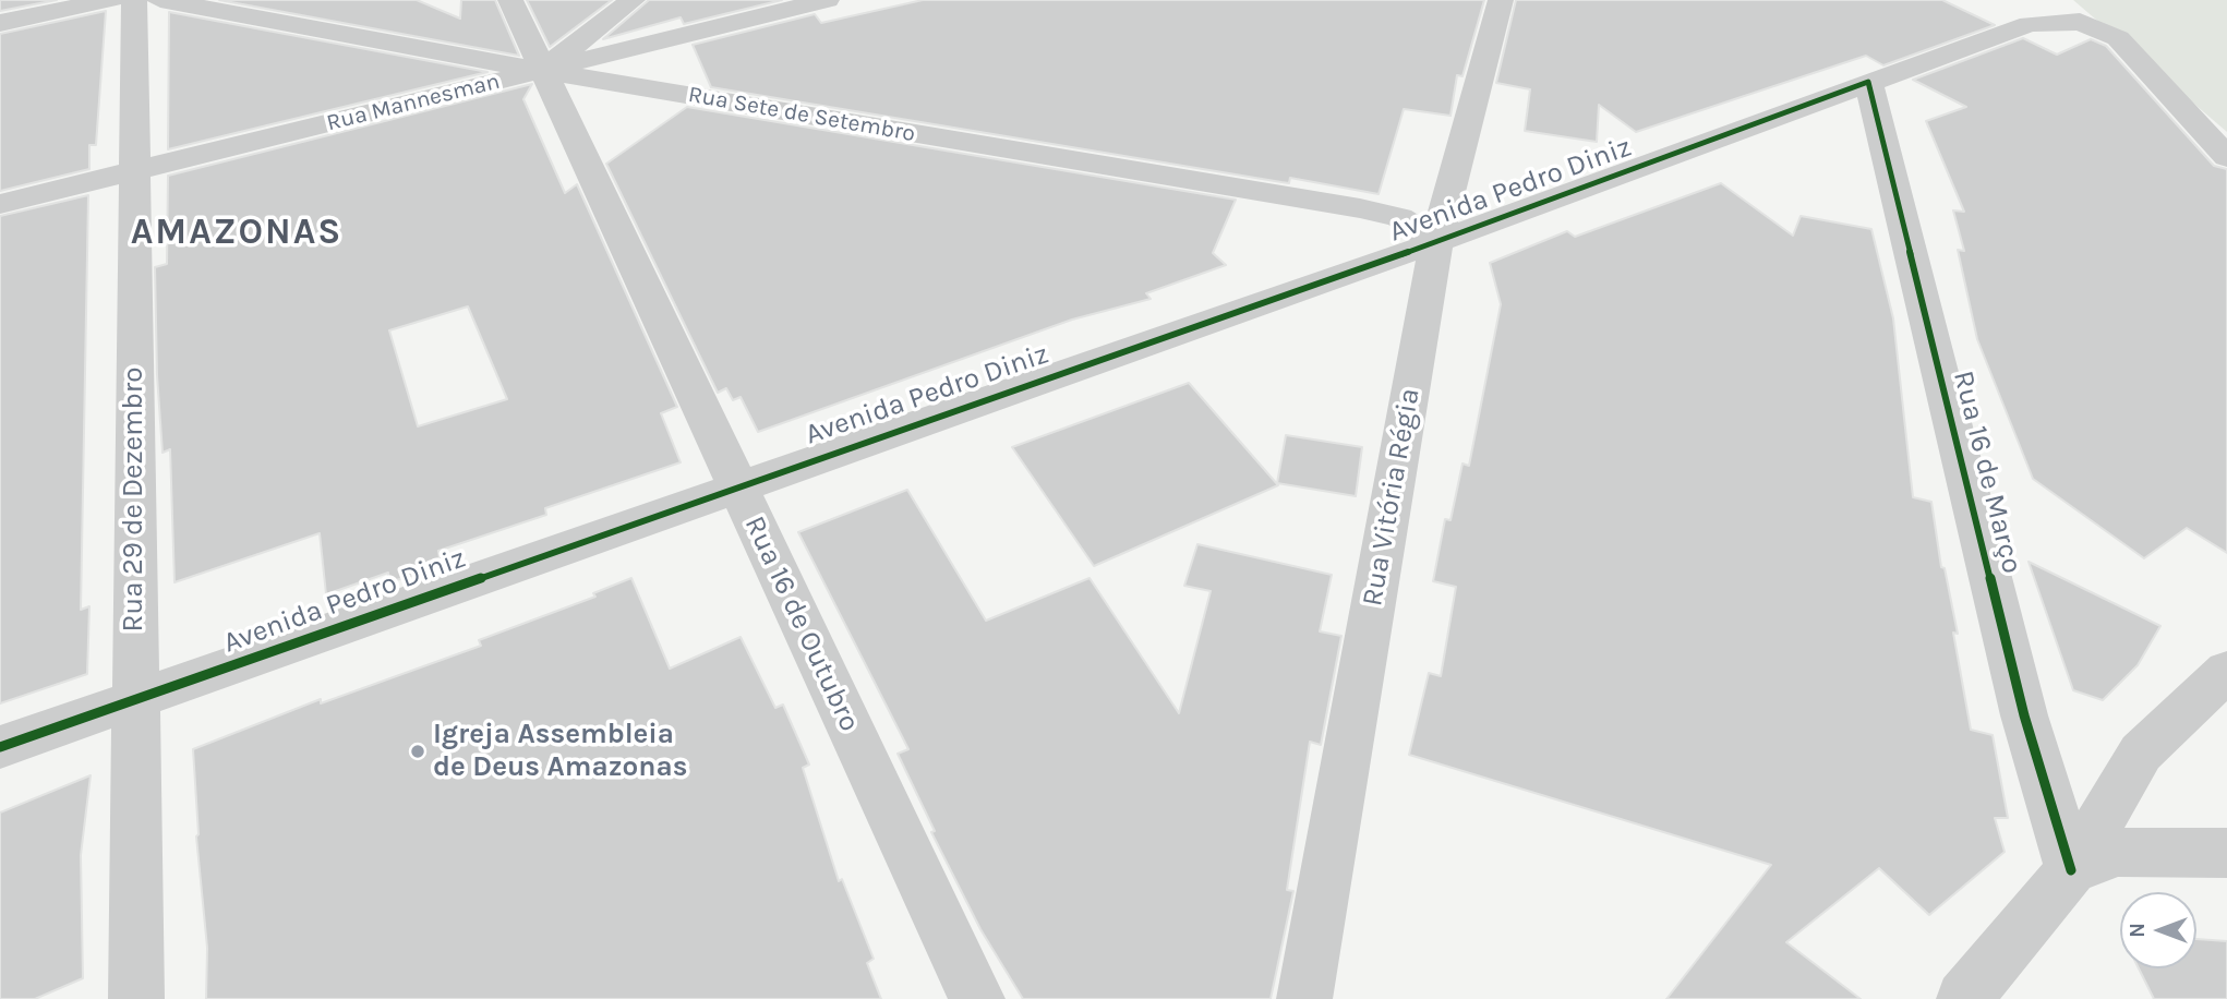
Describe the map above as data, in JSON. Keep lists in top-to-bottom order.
{
  "streets": {
    "street": [
      "Rua Mannesman",
      "Rua Sete de Setembro",
      "Avenida Pedro Diniz",
      "Rua 16 de Março",
      "Rua Vitória Régia",
      "Rua 29 de Dezembro",
      "Rua 16 de Outubro"
    ]
  },
  "crossings": [
    ["Rua Mannesman", "Rua Sete de Setembro"],
    ["Rua Mannesman", "Rua 29 de Dezembro"],
    ["Rua Mannesman", "Rua 16 de Outubro"],
    ["Rua Sete de Setembro", "Avenida Pedro Diniz"],
    ["Rua Sete de Setembro", "Rua Vitória Régia"],
    ["Rua Sete de Setembro", "Rua 16 de Outubro"],
    ["Avenida Pedro Diniz", "Rua 16 de Março"],
    ["Avenida Pedro Diniz", "Rua Vitória Régia"],
    ["Avenida Pedro Diniz", "Rua 29 de Dezembro"],
    ["Avenida Pedro Diniz", "Rua 16 de Outubro"]
  ],
  "districts": ["AMAZONAS"],
  "places": ["Igreja Assembleia de Deus Amazonas"],
  "north": "left"
}
